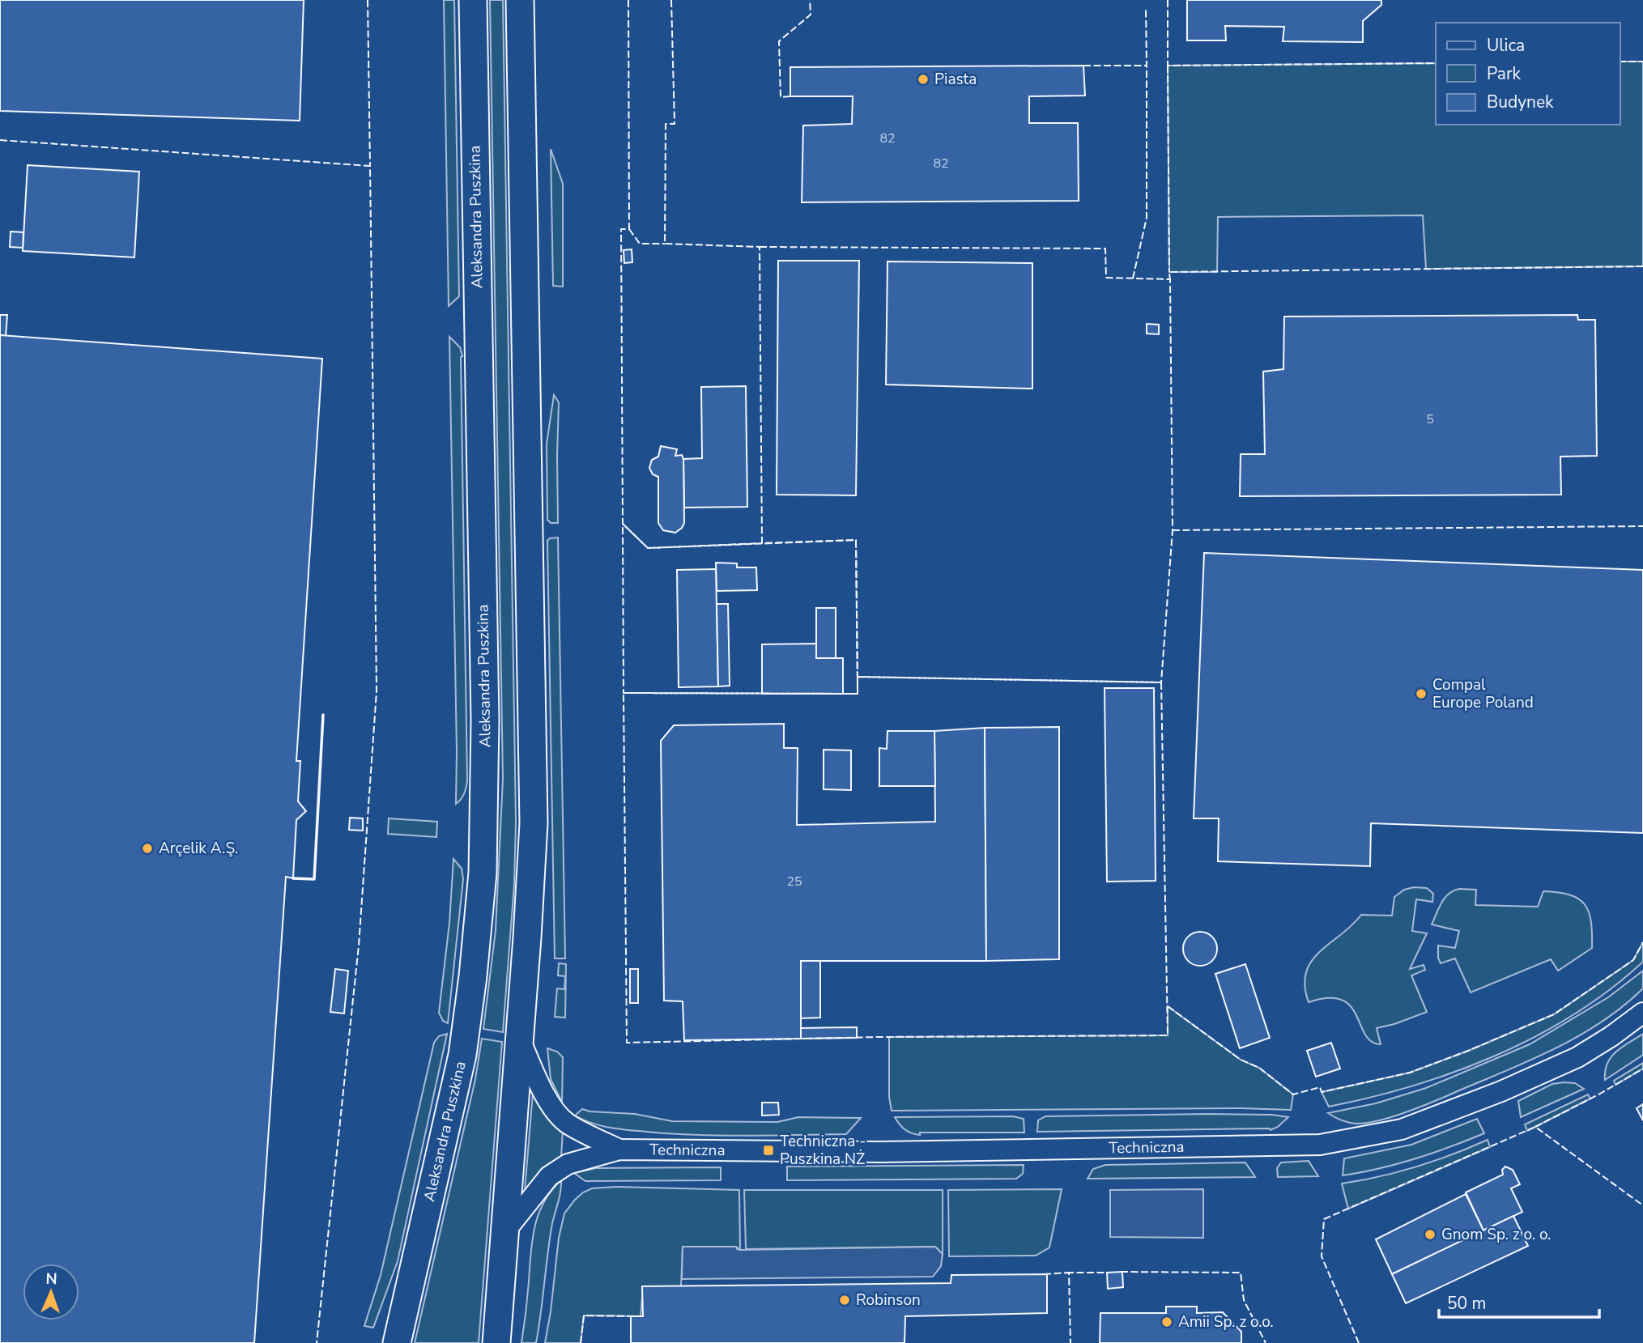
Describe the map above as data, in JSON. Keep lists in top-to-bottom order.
{
  "streets": {
    "main road": ["Aleksandra Puszkina"],
    "street": ["Techniczna"]
  },
  "places": {
    "other": [
      "Piasta",
      "Compal Europe Poland",
      "Arçelik A.Ş.",
      "Gnom Sp. z o. o.",
      "Robinson",
      "Amii Sp. z o.o."
    ],
    "transit": ["Techniczna - Puszkina NŻ"]
  },
  "house_numbers": [
    "82",
    "82",
    "5",
    "25"
  ],
  "legend": ["Ulica", "Park", "Budynek"],
  "scale_bar": "50 m",
  "north": "top"
}
